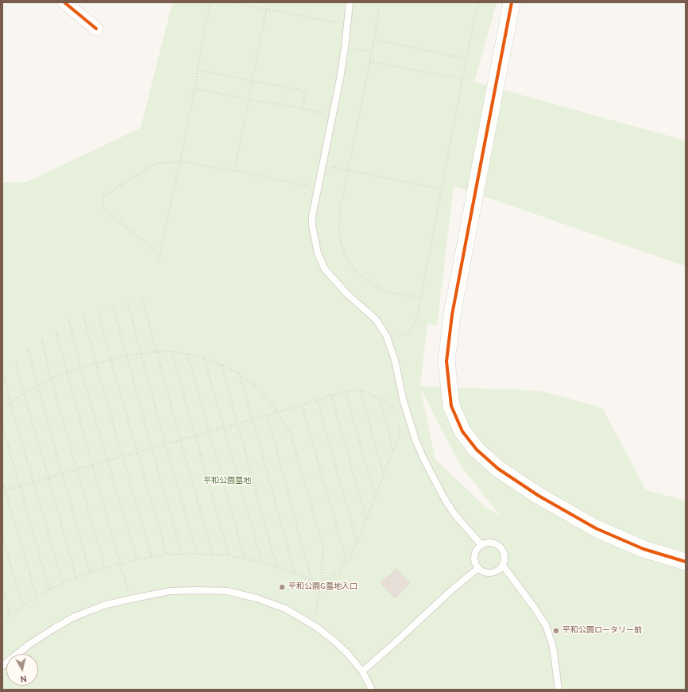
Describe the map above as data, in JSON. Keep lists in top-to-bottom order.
{
  "parks": ["平和公園墓地"],
  "places": ["平和公園G墓地入口", "平和公園ロータリー前"],
  "north": "bottom"
}
